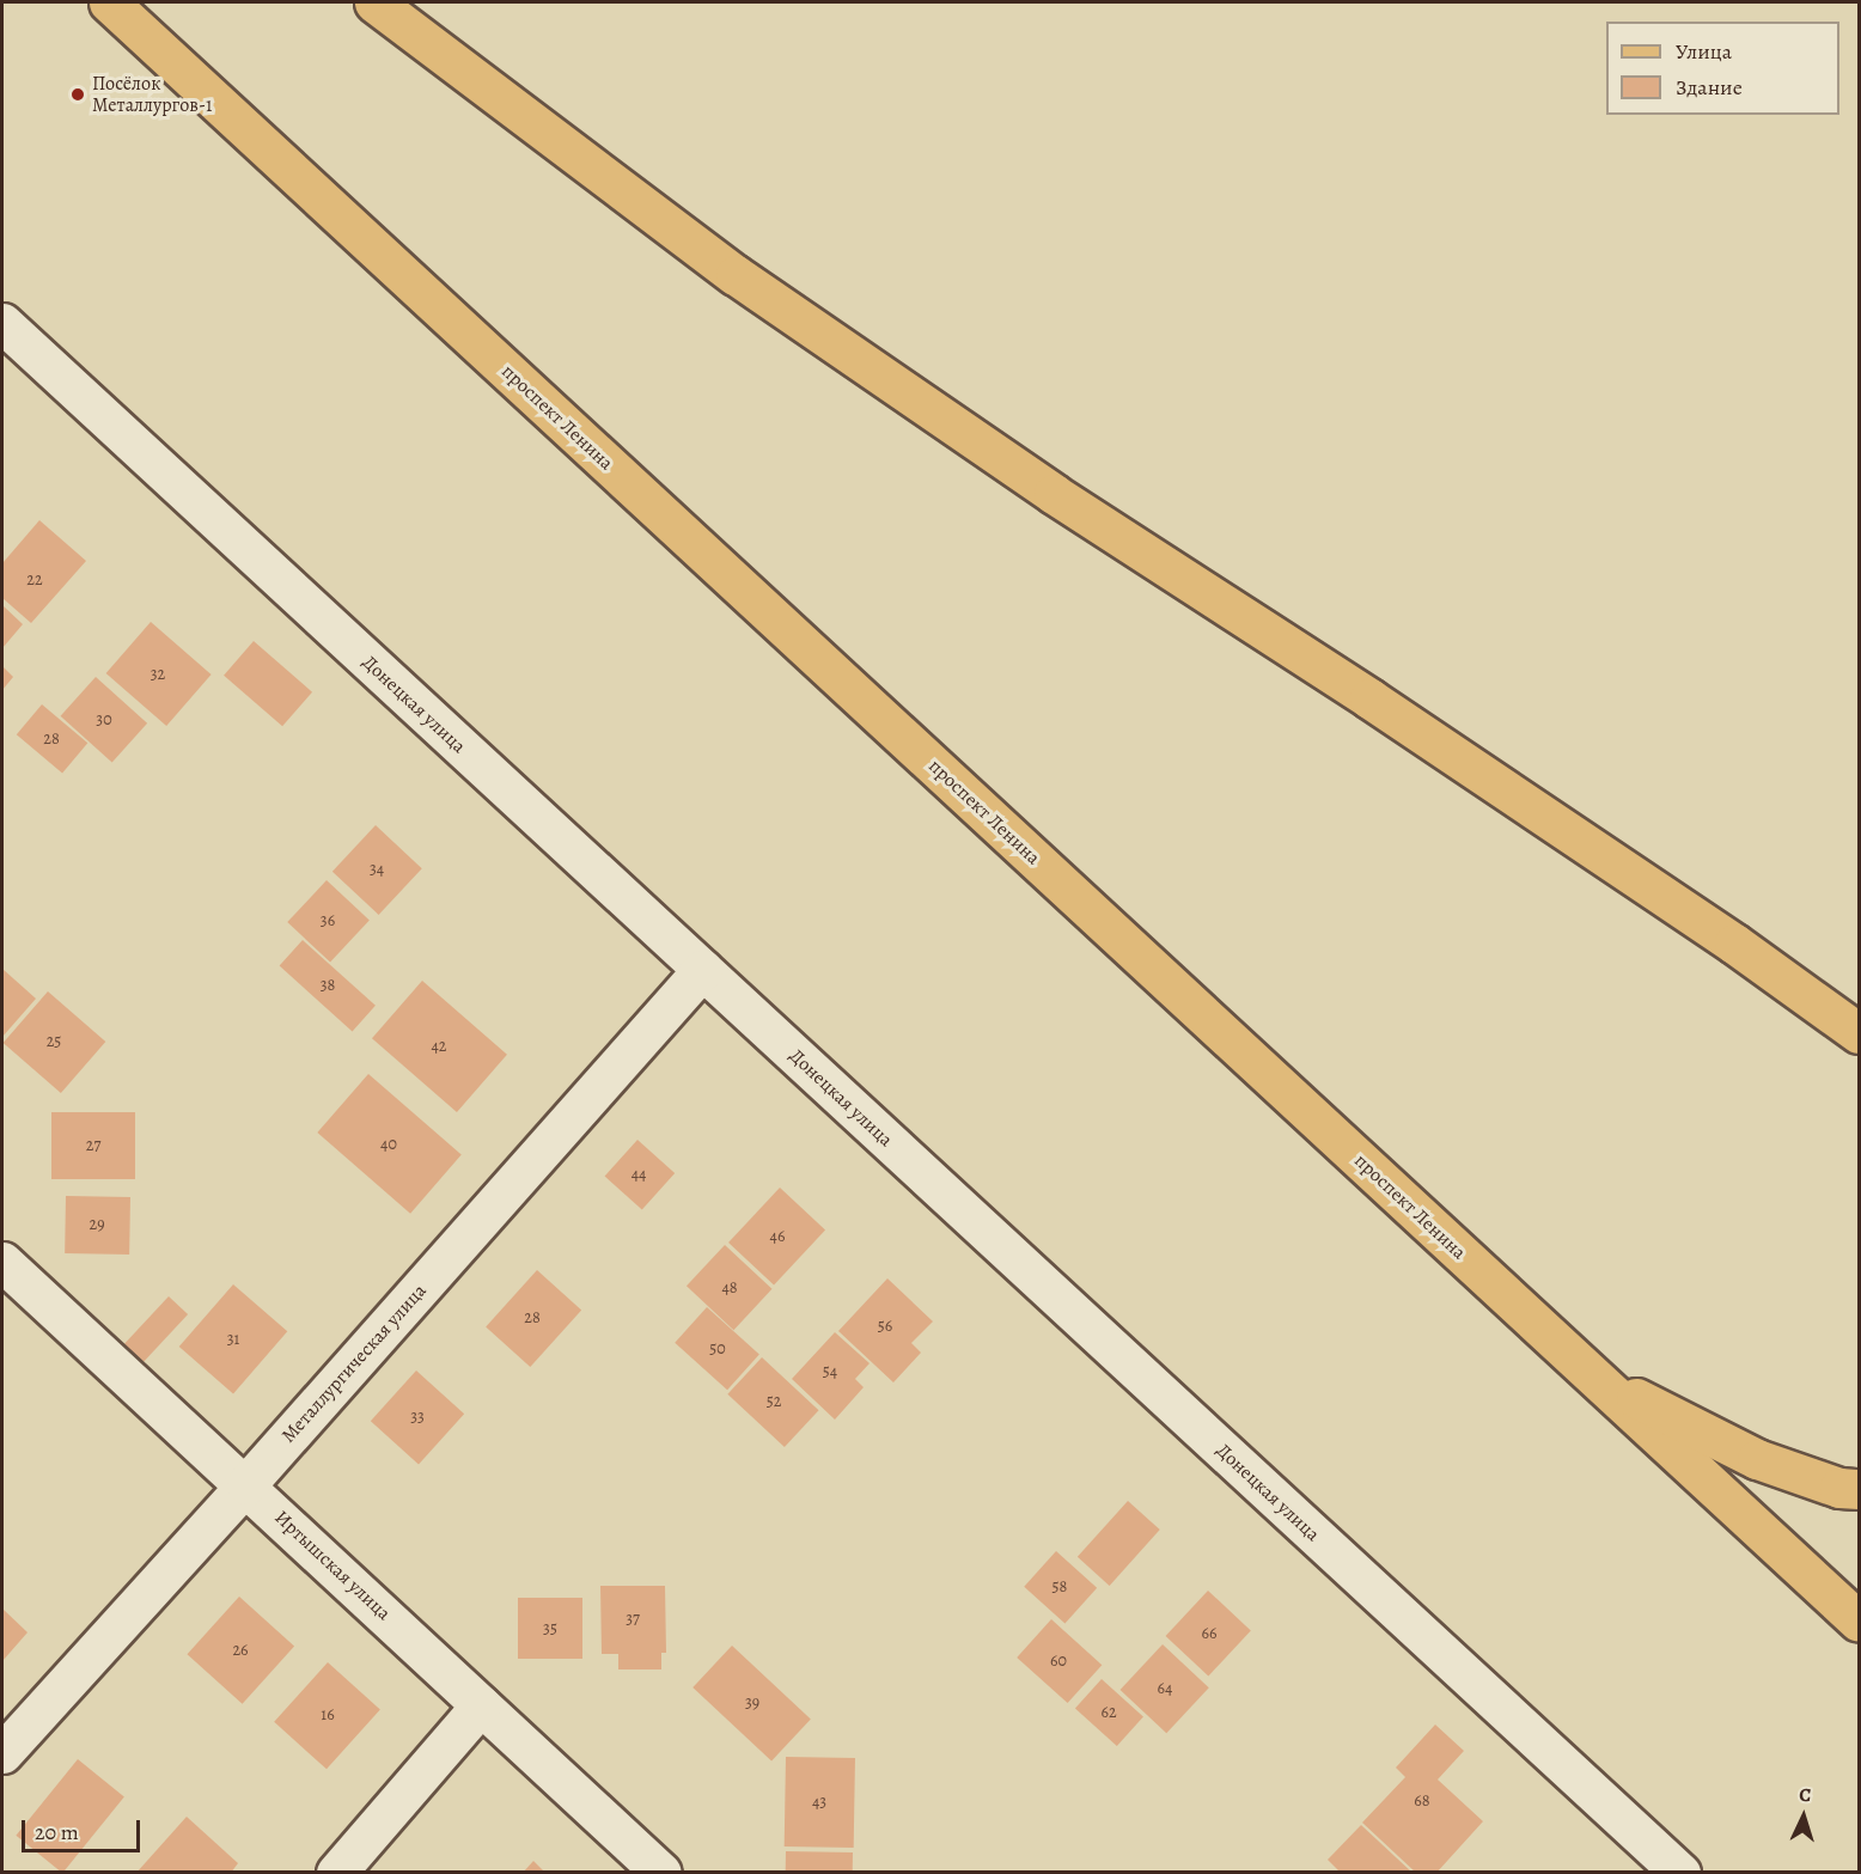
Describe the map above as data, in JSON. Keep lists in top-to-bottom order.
{
  "streets": {
    "main road": ["проспект Ленина"],
    "street": ["Донецкая улица", "Металлургическая улица", "Иртышская улица"]
  },
  "crossings": [
    ["Донецкая улица", "Металлургическая улица"],
    ["Металлургическая улица", "Иртышская улица"]
  ],
  "places": ["Посёлок Металлургов-1"],
  "house_numbers": [
    "22",
    "32",
    "30",
    "28",
    "34",
    "36",
    "38",
    "25",
    "42",
    "40",
    "27",
    "44",
    "29",
    "46",
    "48",
    "28",
    "56",
    "31",
    "50",
    "54",
    "52",
    "33",
    "58",
    "37",
    "35",
    "66",
    "26",
    "60",
    "64",
    "39",
    "62",
    "16",
    "68",
    "43"
  ],
  "legend": ["Улица", "Здание"],
  "scale_bar": "20 m",
  "north": "top"
}
